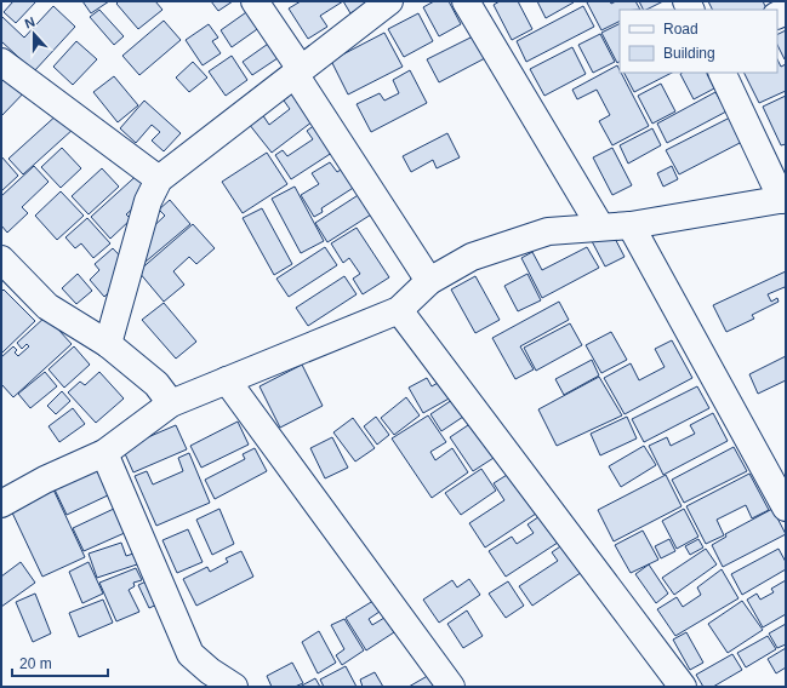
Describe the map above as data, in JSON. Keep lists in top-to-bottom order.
{
  "legend": ["Road", "Building"],
  "scale_bar": "20 m",
  "north": "top"
}
